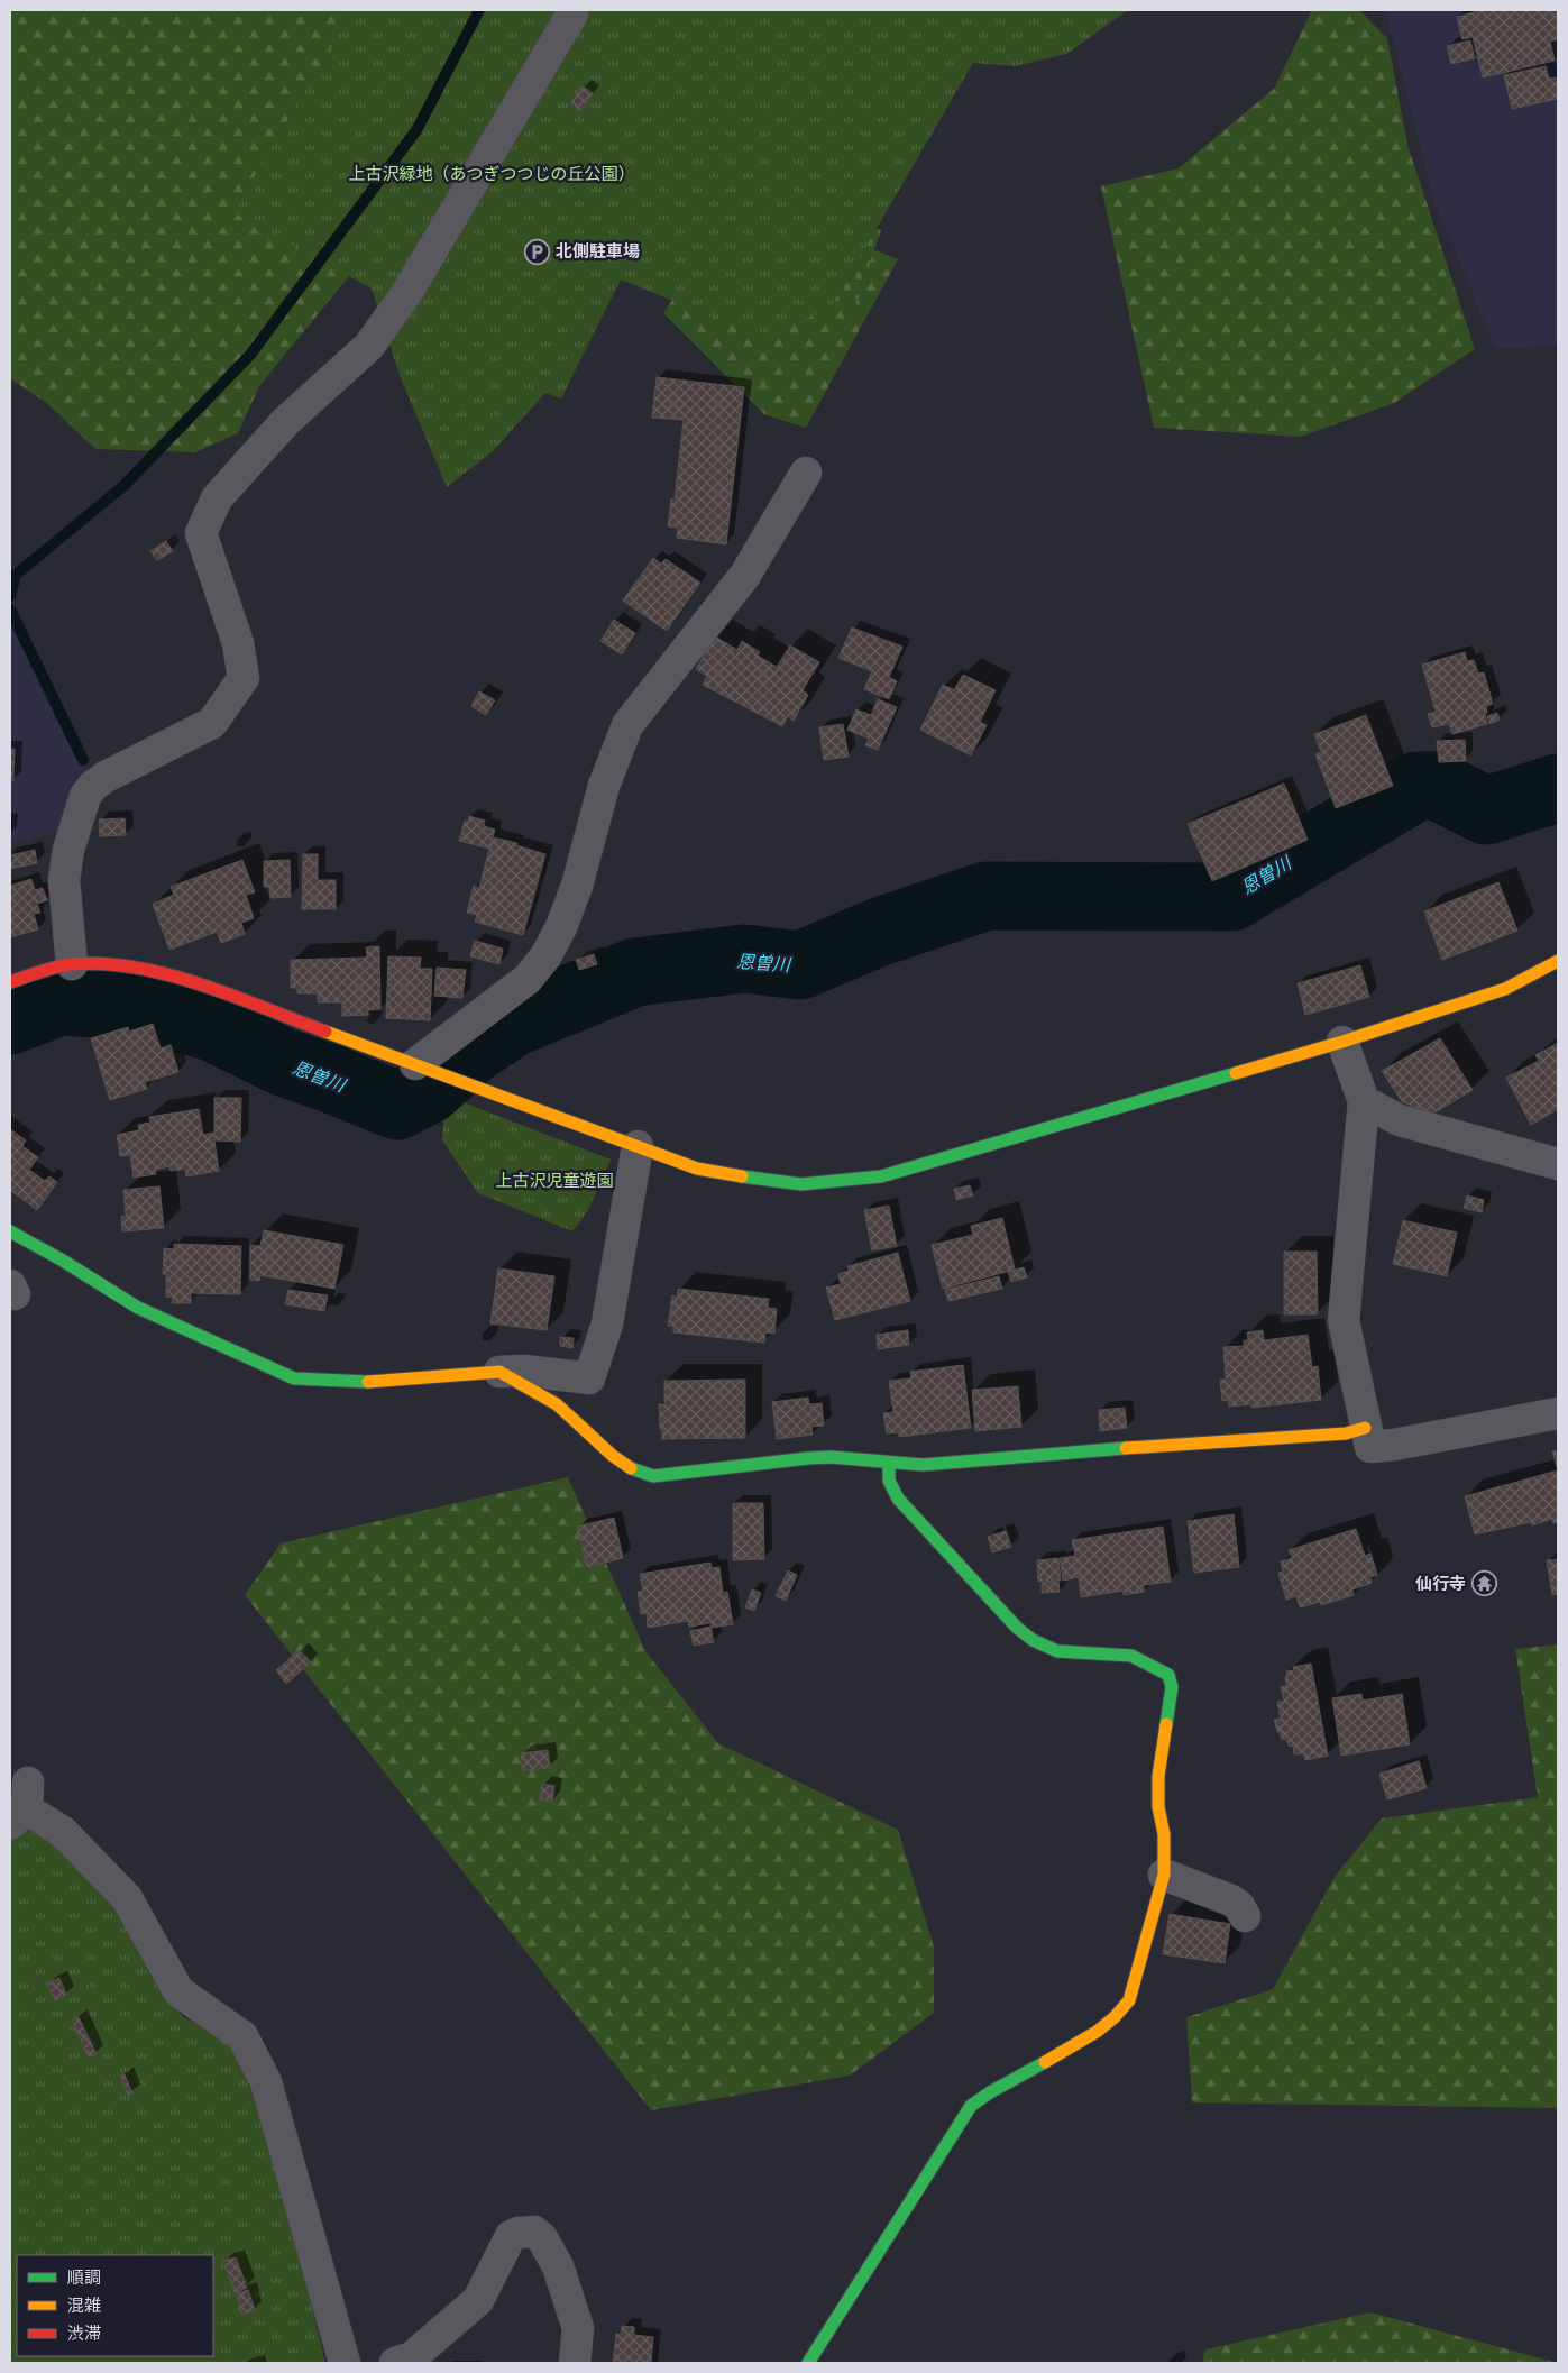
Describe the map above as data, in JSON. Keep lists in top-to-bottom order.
{
  "water": ["恩曽川"],
  "parks": ["上古沢緑地（あつぎつつじの丘公園）", "上古沢児童遊園"],
  "places": {
    "parking": ["北側駐車場"],
    "temple": ["仙行寺"]
  },
  "legend": ["順調", "混雑", "渋滞"]
}
